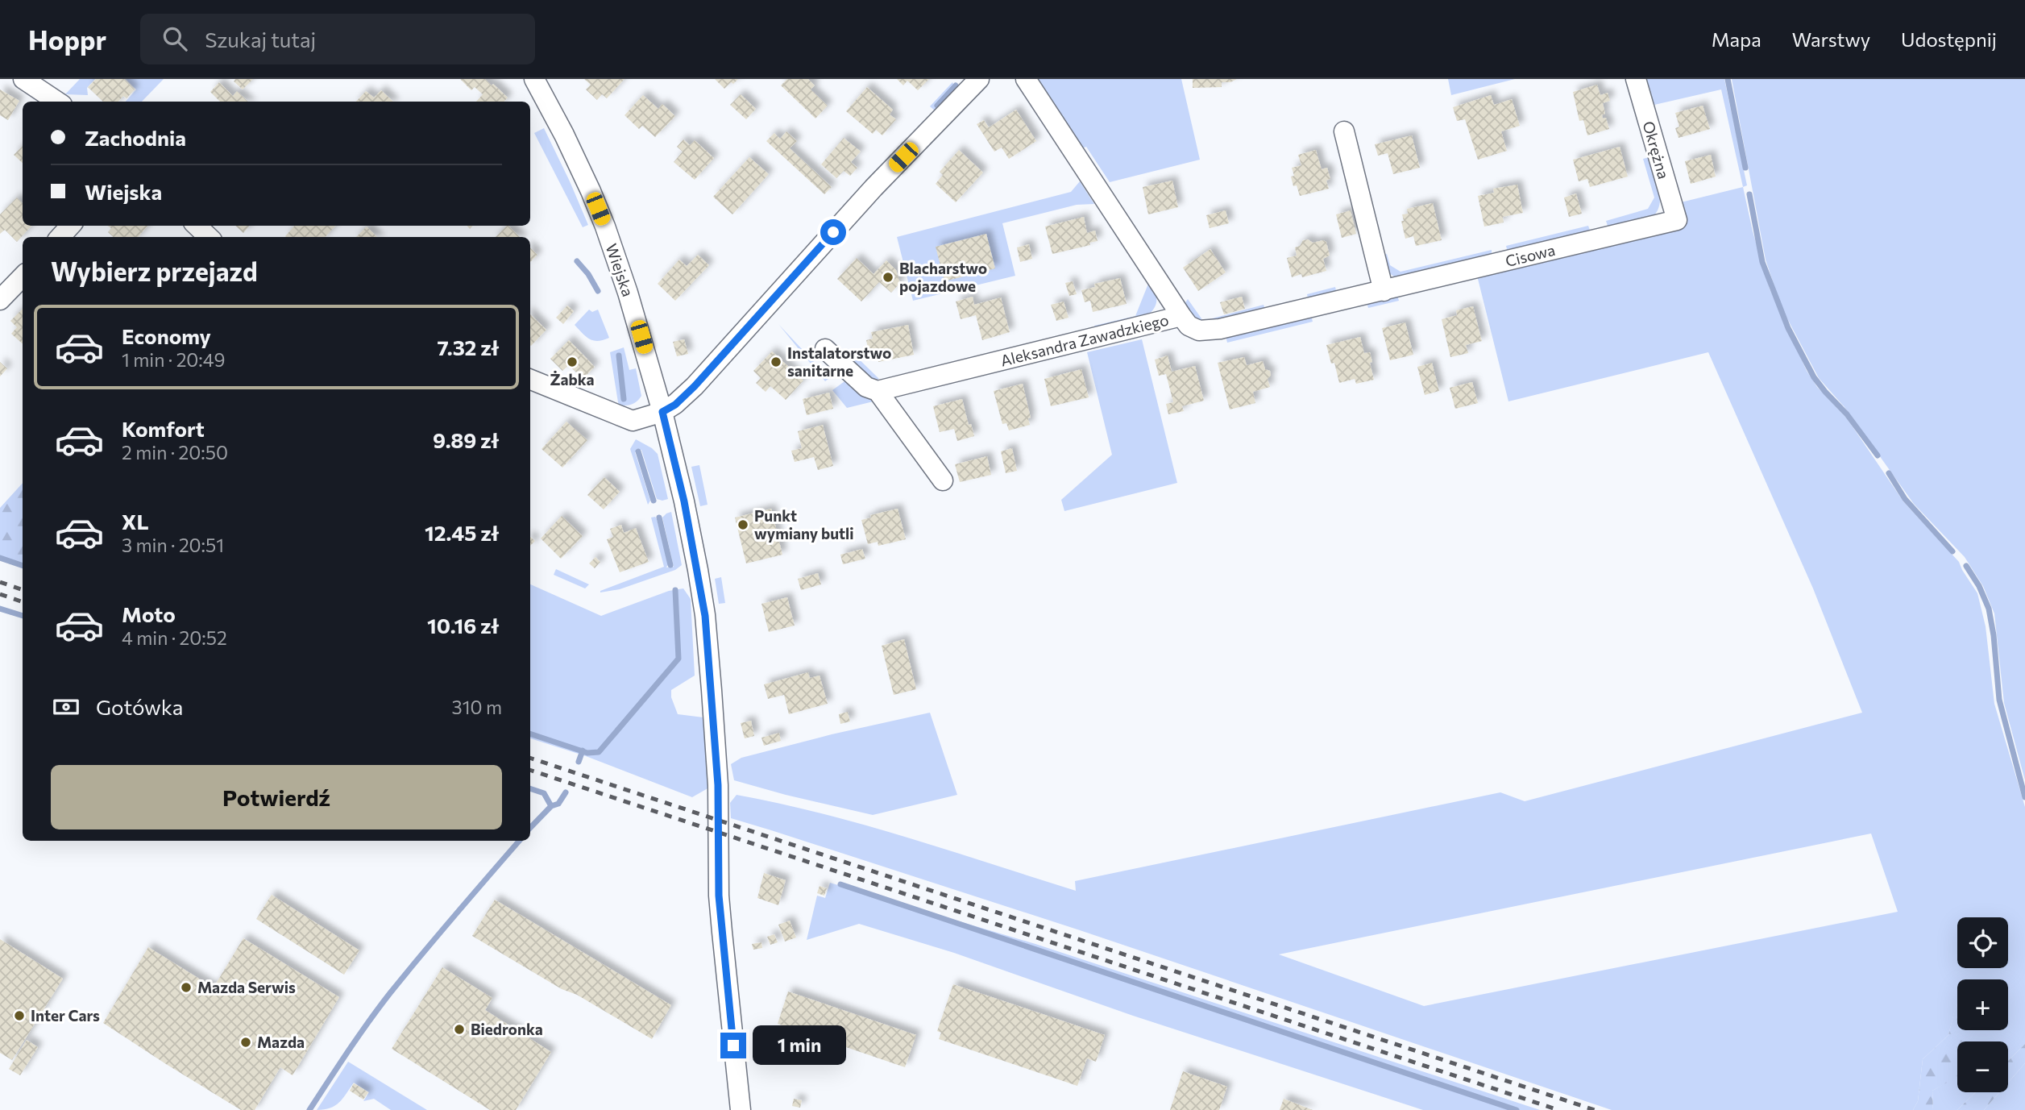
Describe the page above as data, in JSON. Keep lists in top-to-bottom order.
{
  "streets": {
    "street": [
      "Okrężna",
      "Cisowa",
      "Wiejska",
      "Aleksandra Zawadzkiego"
    ]
  },
  "crossings": [
    ["Okrężna", "Cisowa"],
    ["Cisowa", "Aleksandra Zawadzkiego"]
  ],
  "places": [
    "Blacharstwo pojazdowe",
    "Żabka",
    "Instalatorstwo sanitarne",
    "Punkt wymiany butli",
    "Mazda Serwis",
    "Inter Cars",
    "Biedronka",
    "Mazda"
  ],
  "page": {
    "header": "Hoppr",
    "search": "Szukaj tutaj",
    "nav": ["Mapa", "Warstwy", "Udostępnij"],
    "banner": ["Zachodnia", "Wiejska"],
    "heading": "Wybierz przejazd",
    "list": [
      {
        "name": "Economy",
        "note": "1 min · 20:49",
        "value": "7.32 zł"
      },
      {
        "name": "Komfort",
        "note": "2 min · 20:50",
        "value": "9.89 zł"
      },
      {
        "name": "XL",
        "note": "3 min · 20:51",
        "value": "12.45 zł"
      },
      {
        "name": "Moto",
        "note": "4 min · 20:52",
        "value": "10.16 zł"
      }
    ],
    "pay": ["Gotówka", "310 m"],
    "buttons": "Potwierdź",
    "map_buttons": ["+", "−"],
    "bubble": "1 min"
  }
}
